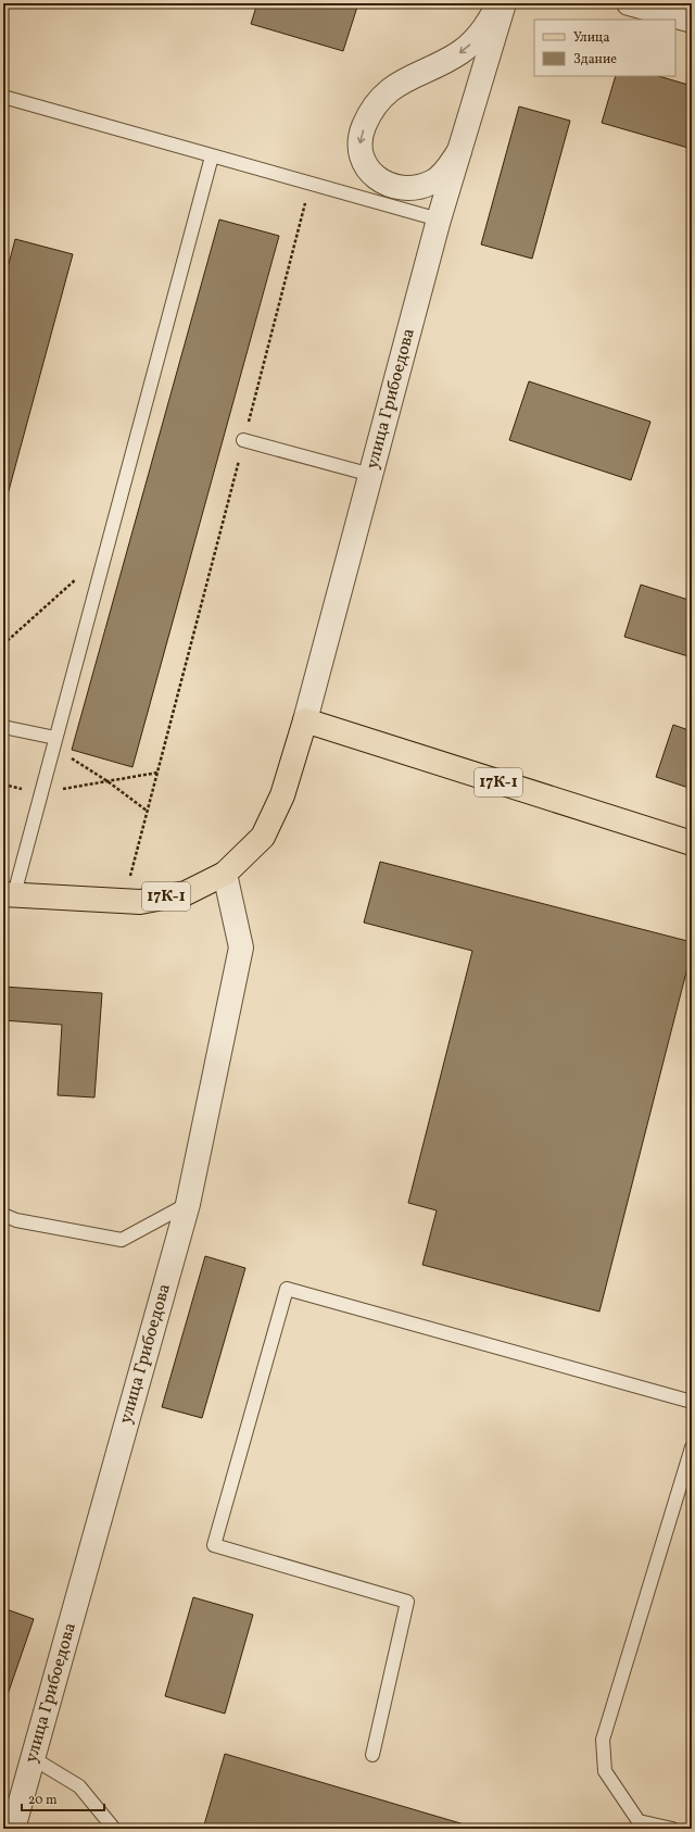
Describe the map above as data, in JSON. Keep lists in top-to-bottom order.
{
  "streets": {
    "main road": ["улица Грибоедова", "17К-1"]
  },
  "crossings": [
    ["улица Грибоедова", "17К-1"]
  ],
  "legend": ["Улица", "Здание"],
  "scale_bar": "20 m"
}
